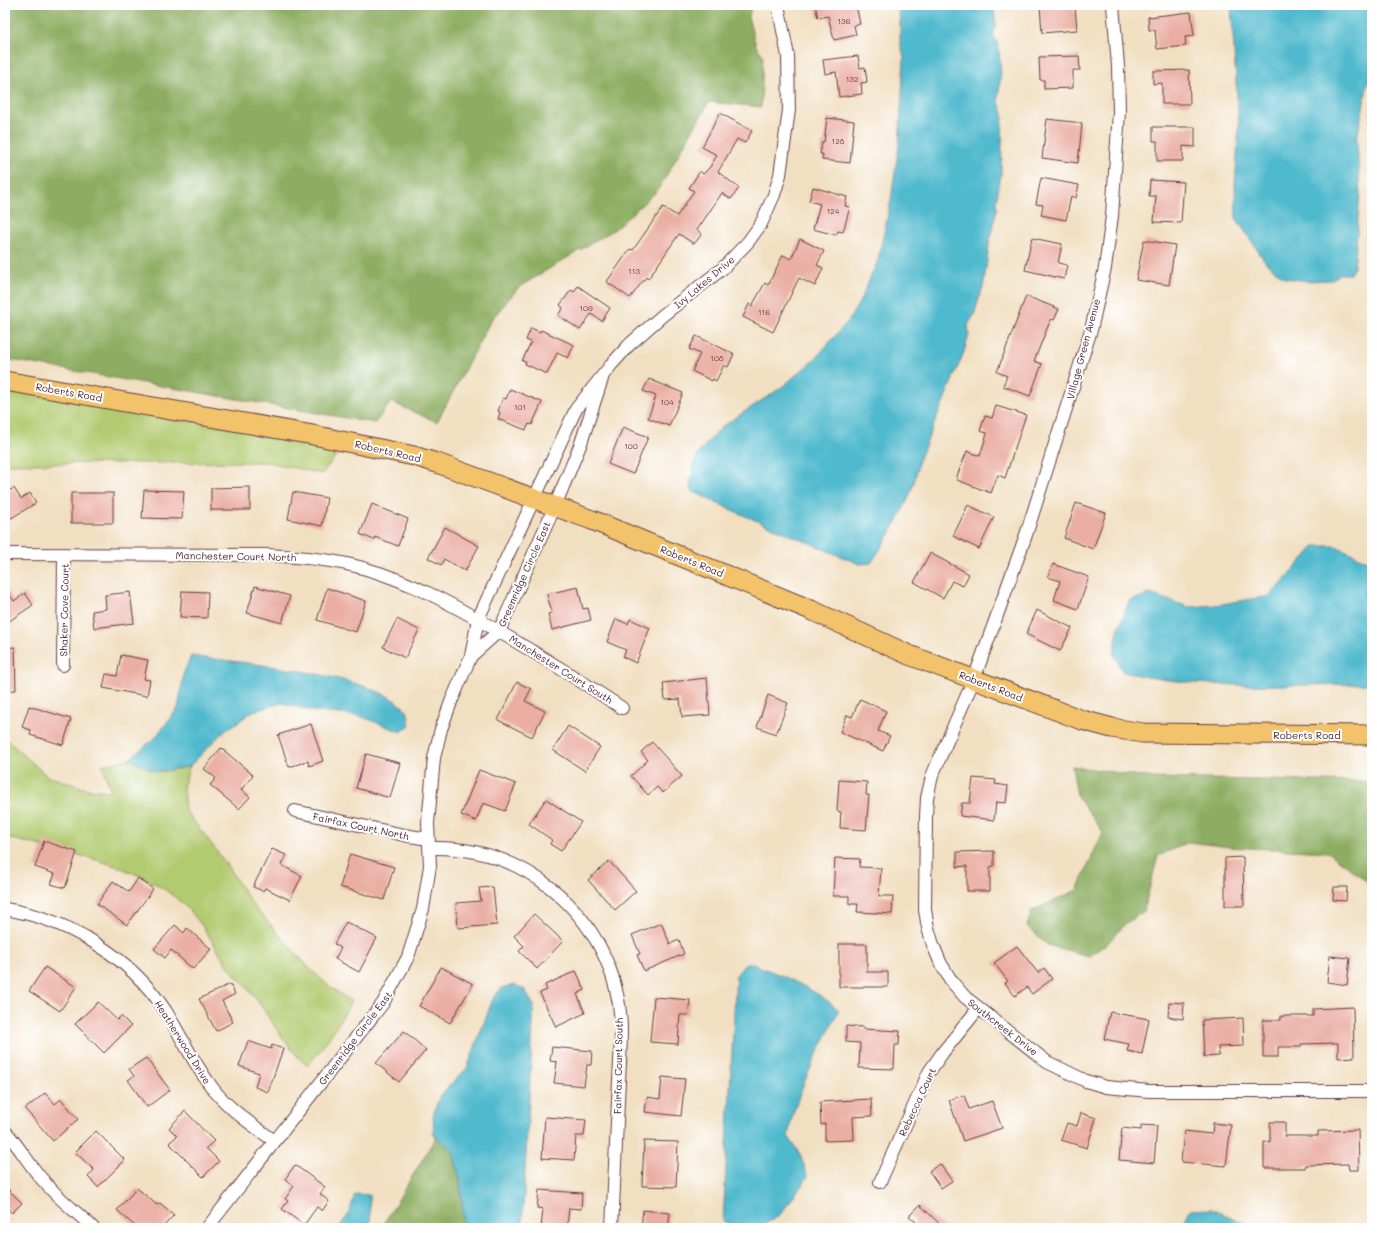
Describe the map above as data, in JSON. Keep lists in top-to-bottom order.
{
  "streets": {
    "main road": ["Roberts Road"],
    "street": [
      "Ivy Lakes Drive",
      "Village Green Avenue",
      "Manchester Court North",
      "Greenridge Circle East",
      "Shaker Cove Court",
      "Manchester Court South",
      "Fairfax Court North",
      "Southcreek Drive",
      "Heatherwood Drive",
      "Fairfax Court South",
      "Rebecca Court"
    ]
  },
  "crossings": [
    ["Ivy Lakes Drive", "Roberts Road"],
    ["Ivy Lakes Drive", "Greenridge Circle East"],
    ["Village Green Avenue", "Roberts Road"],
    ["Village Green Avenue", "Southcreek Drive"],
    ["Roberts Road", "Greenridge Circle East"],
    ["Roberts Road", "Southcreek Drive"],
    ["Manchester Court North", "Greenridge Circle East"],
    ["Manchester Court North", "Shaker Cove Court"],
    ["Manchester Court North", "Manchester Court South"],
    ["Greenridge Circle East", "Manchester Court South"],
    ["Greenridge Circle East", "Fairfax Court North"],
    ["Greenridge Circle East", "Heatherwood Drive"],
    ["Greenridge Circle East", "Fairfax Court South"],
    ["Fairfax Court North", "Fairfax Court South"],
    ["Southcreek Drive", "Rebecca Court"]
  ],
  "house_numbers": [
    "136",
    "132",
    "128",
    "124",
    "113",
    "109",
    "116",
    "108",
    "104",
    "101",
    "100"
  ]
}
